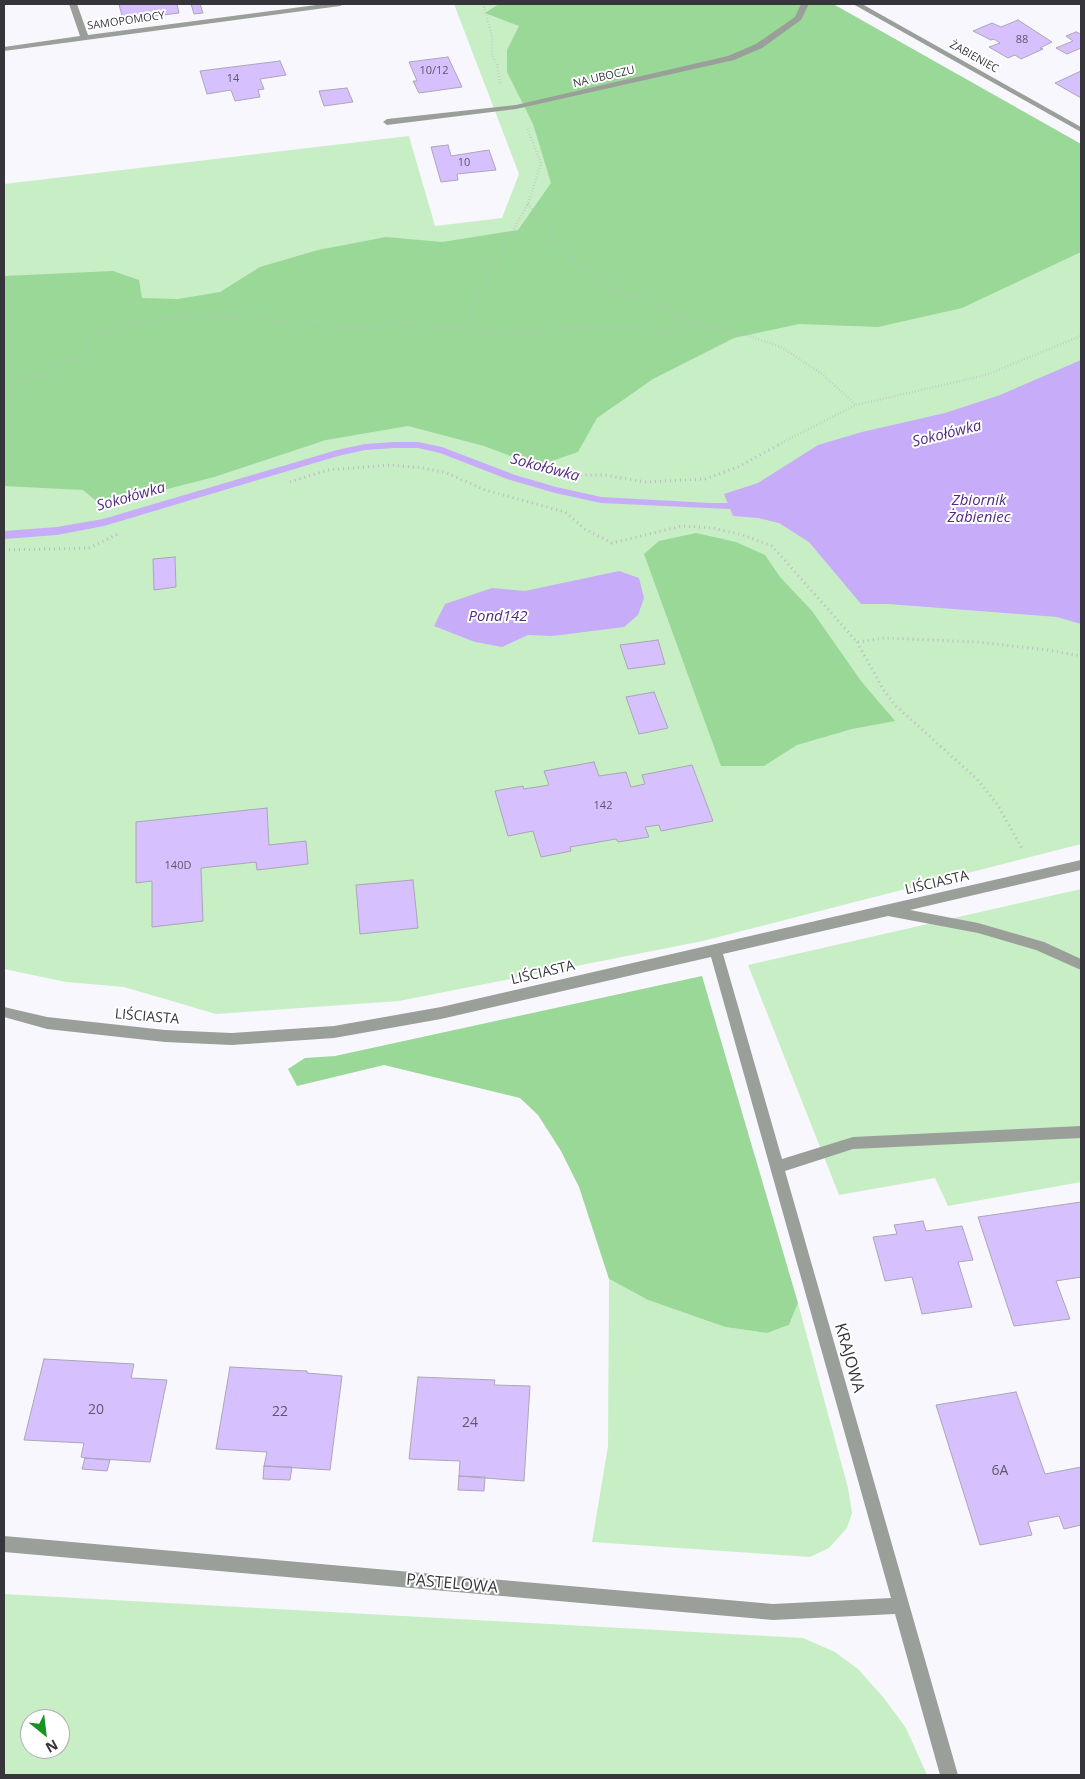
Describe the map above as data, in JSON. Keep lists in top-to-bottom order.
{
  "streets": {
    "street": [
      "SAMOPOMOCY",
      "ŻABIENIEC",
      "NA UBOCZU",
      "LIŚCIASTA",
      "KRAJOWA",
      "PASTELOWA"
    ]
  },
  "crossings": [
    ["LIŚCIASTA", "KRAJOWA"],
    ["KRAJOWA", "PASTELOWA"]
  ],
  "water": ["Sokołówka", "Zbiornik Żabieniec", "Pond142"],
  "house_numbers": [
    "88",
    "10/12",
    "14",
    "10",
    "142",
    "140D",
    "20",
    "22",
    "24",
    "6A"
  ],
  "north": "bottom right"
}
